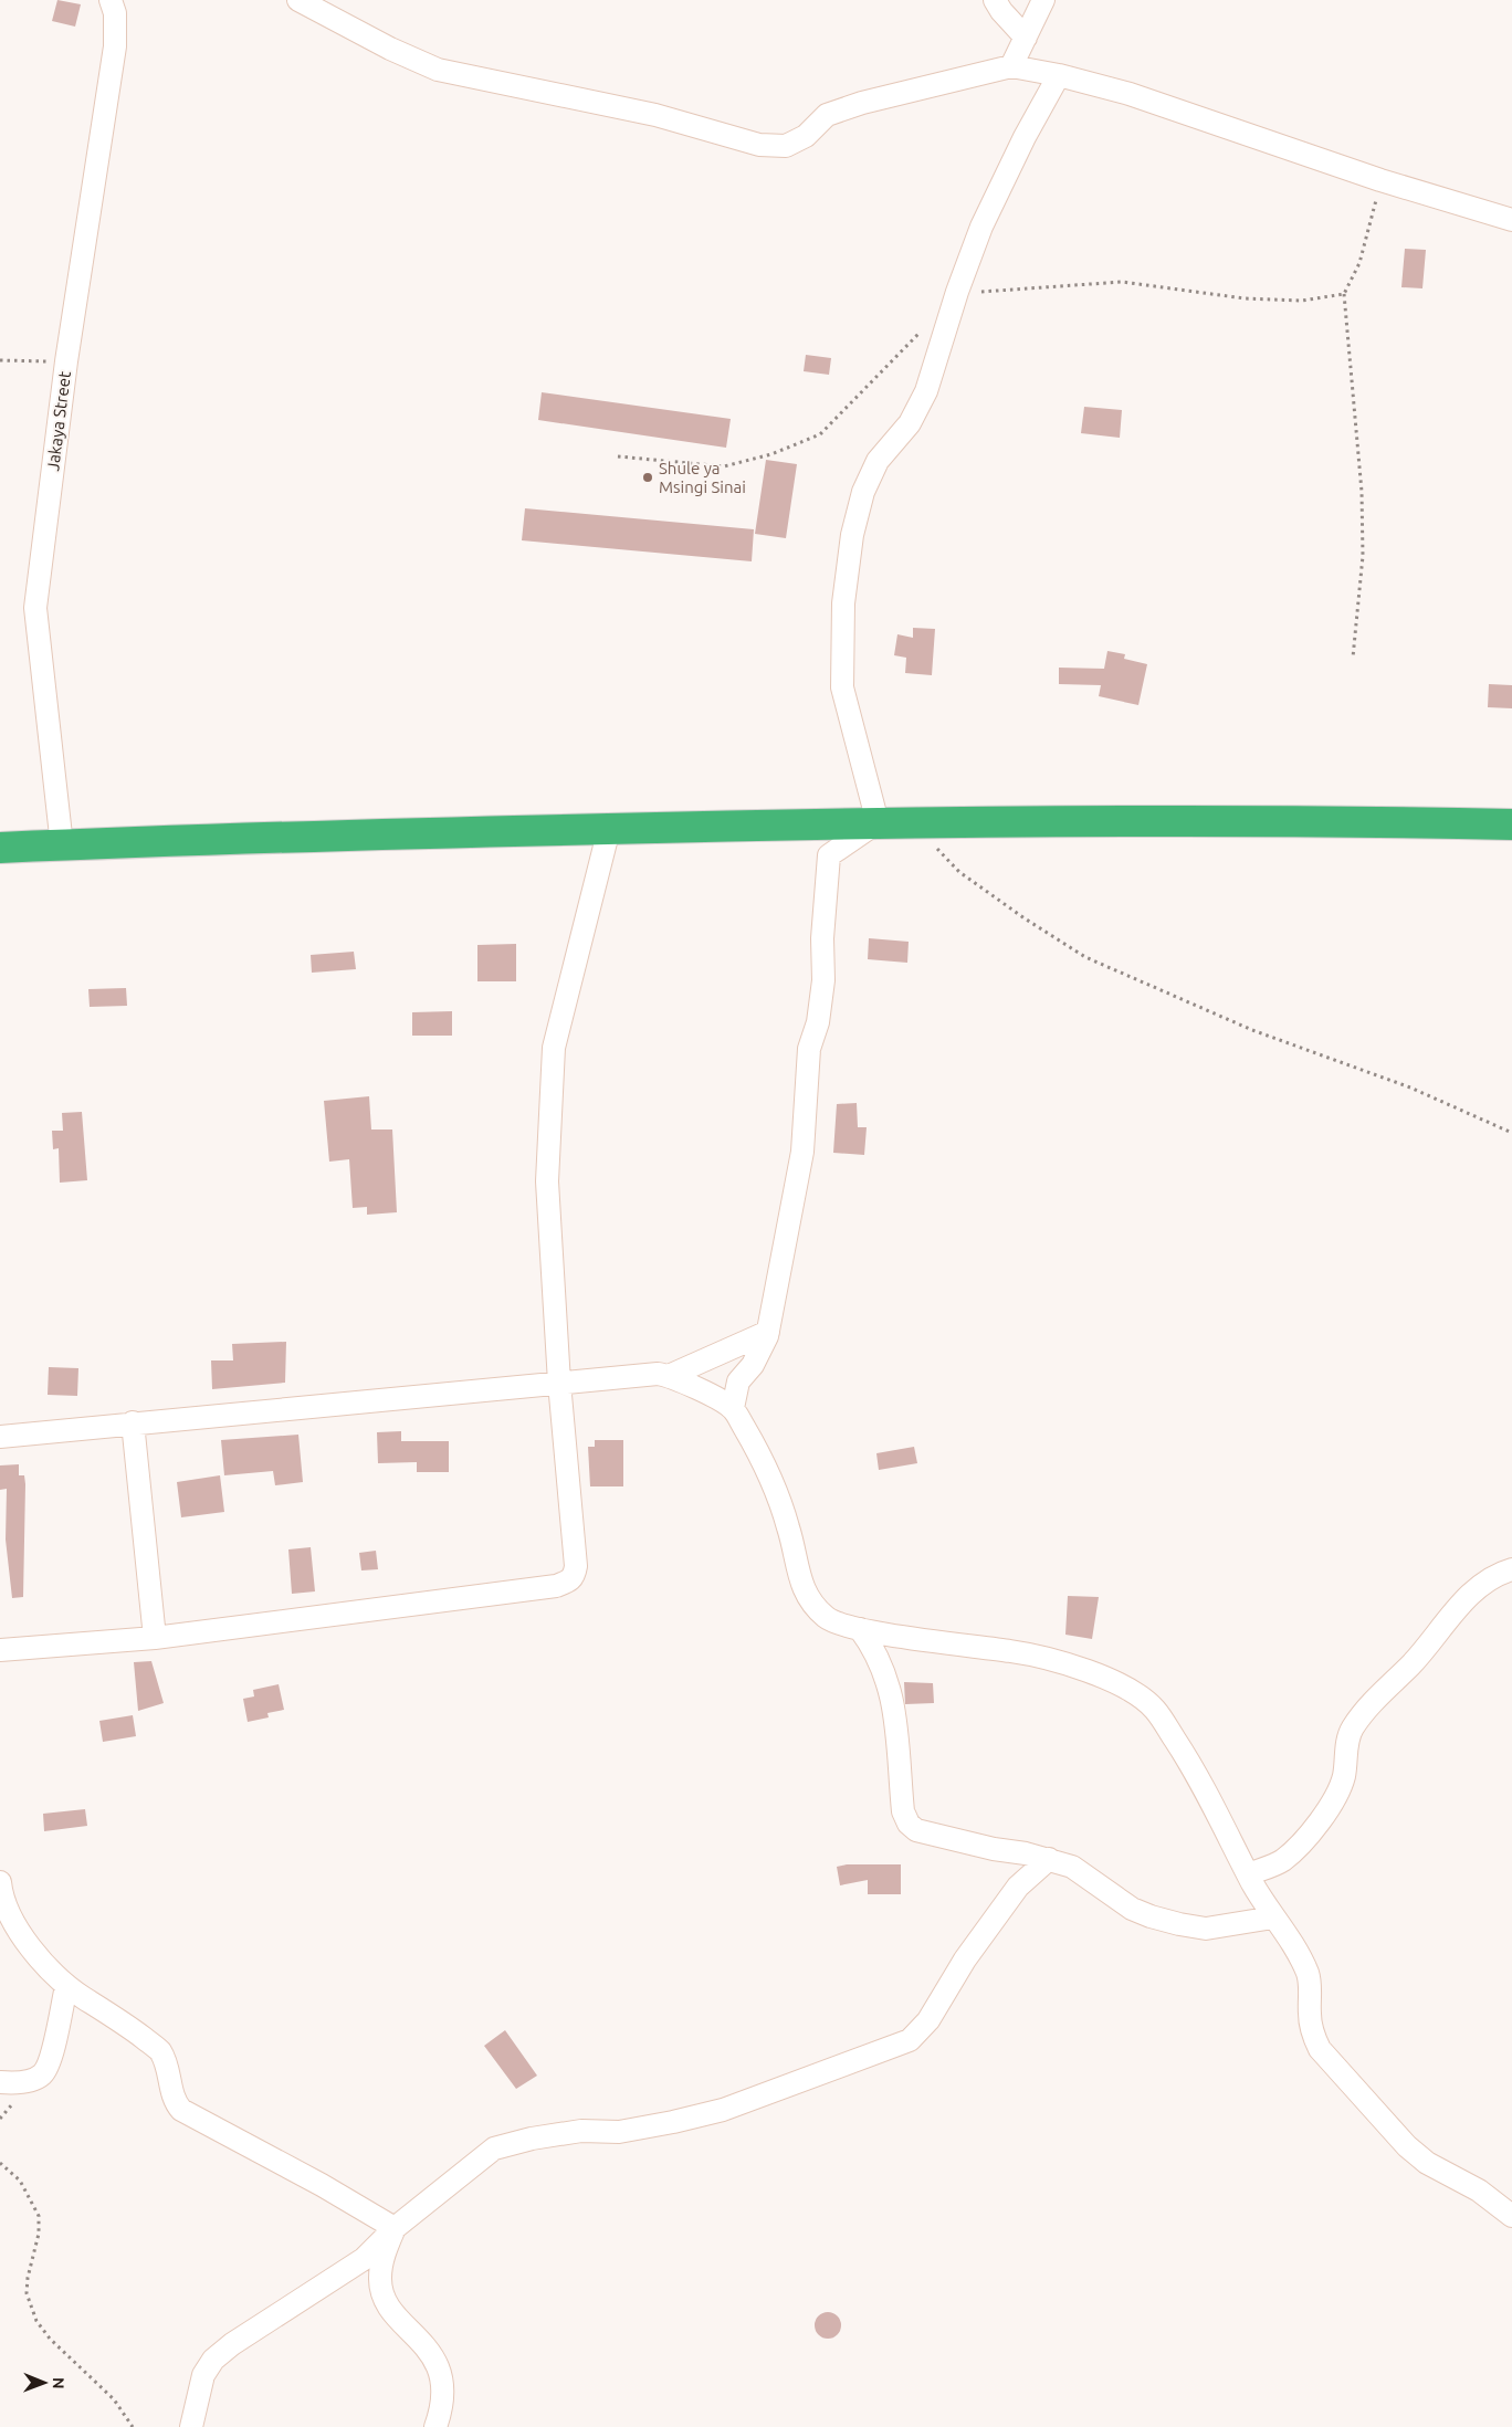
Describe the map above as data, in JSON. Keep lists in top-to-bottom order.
{
  "streets": {
    "street": ["Jakaya Street"]
  },
  "places": ["Shule ya Msingi Sinai"],
  "north": "right"
}
